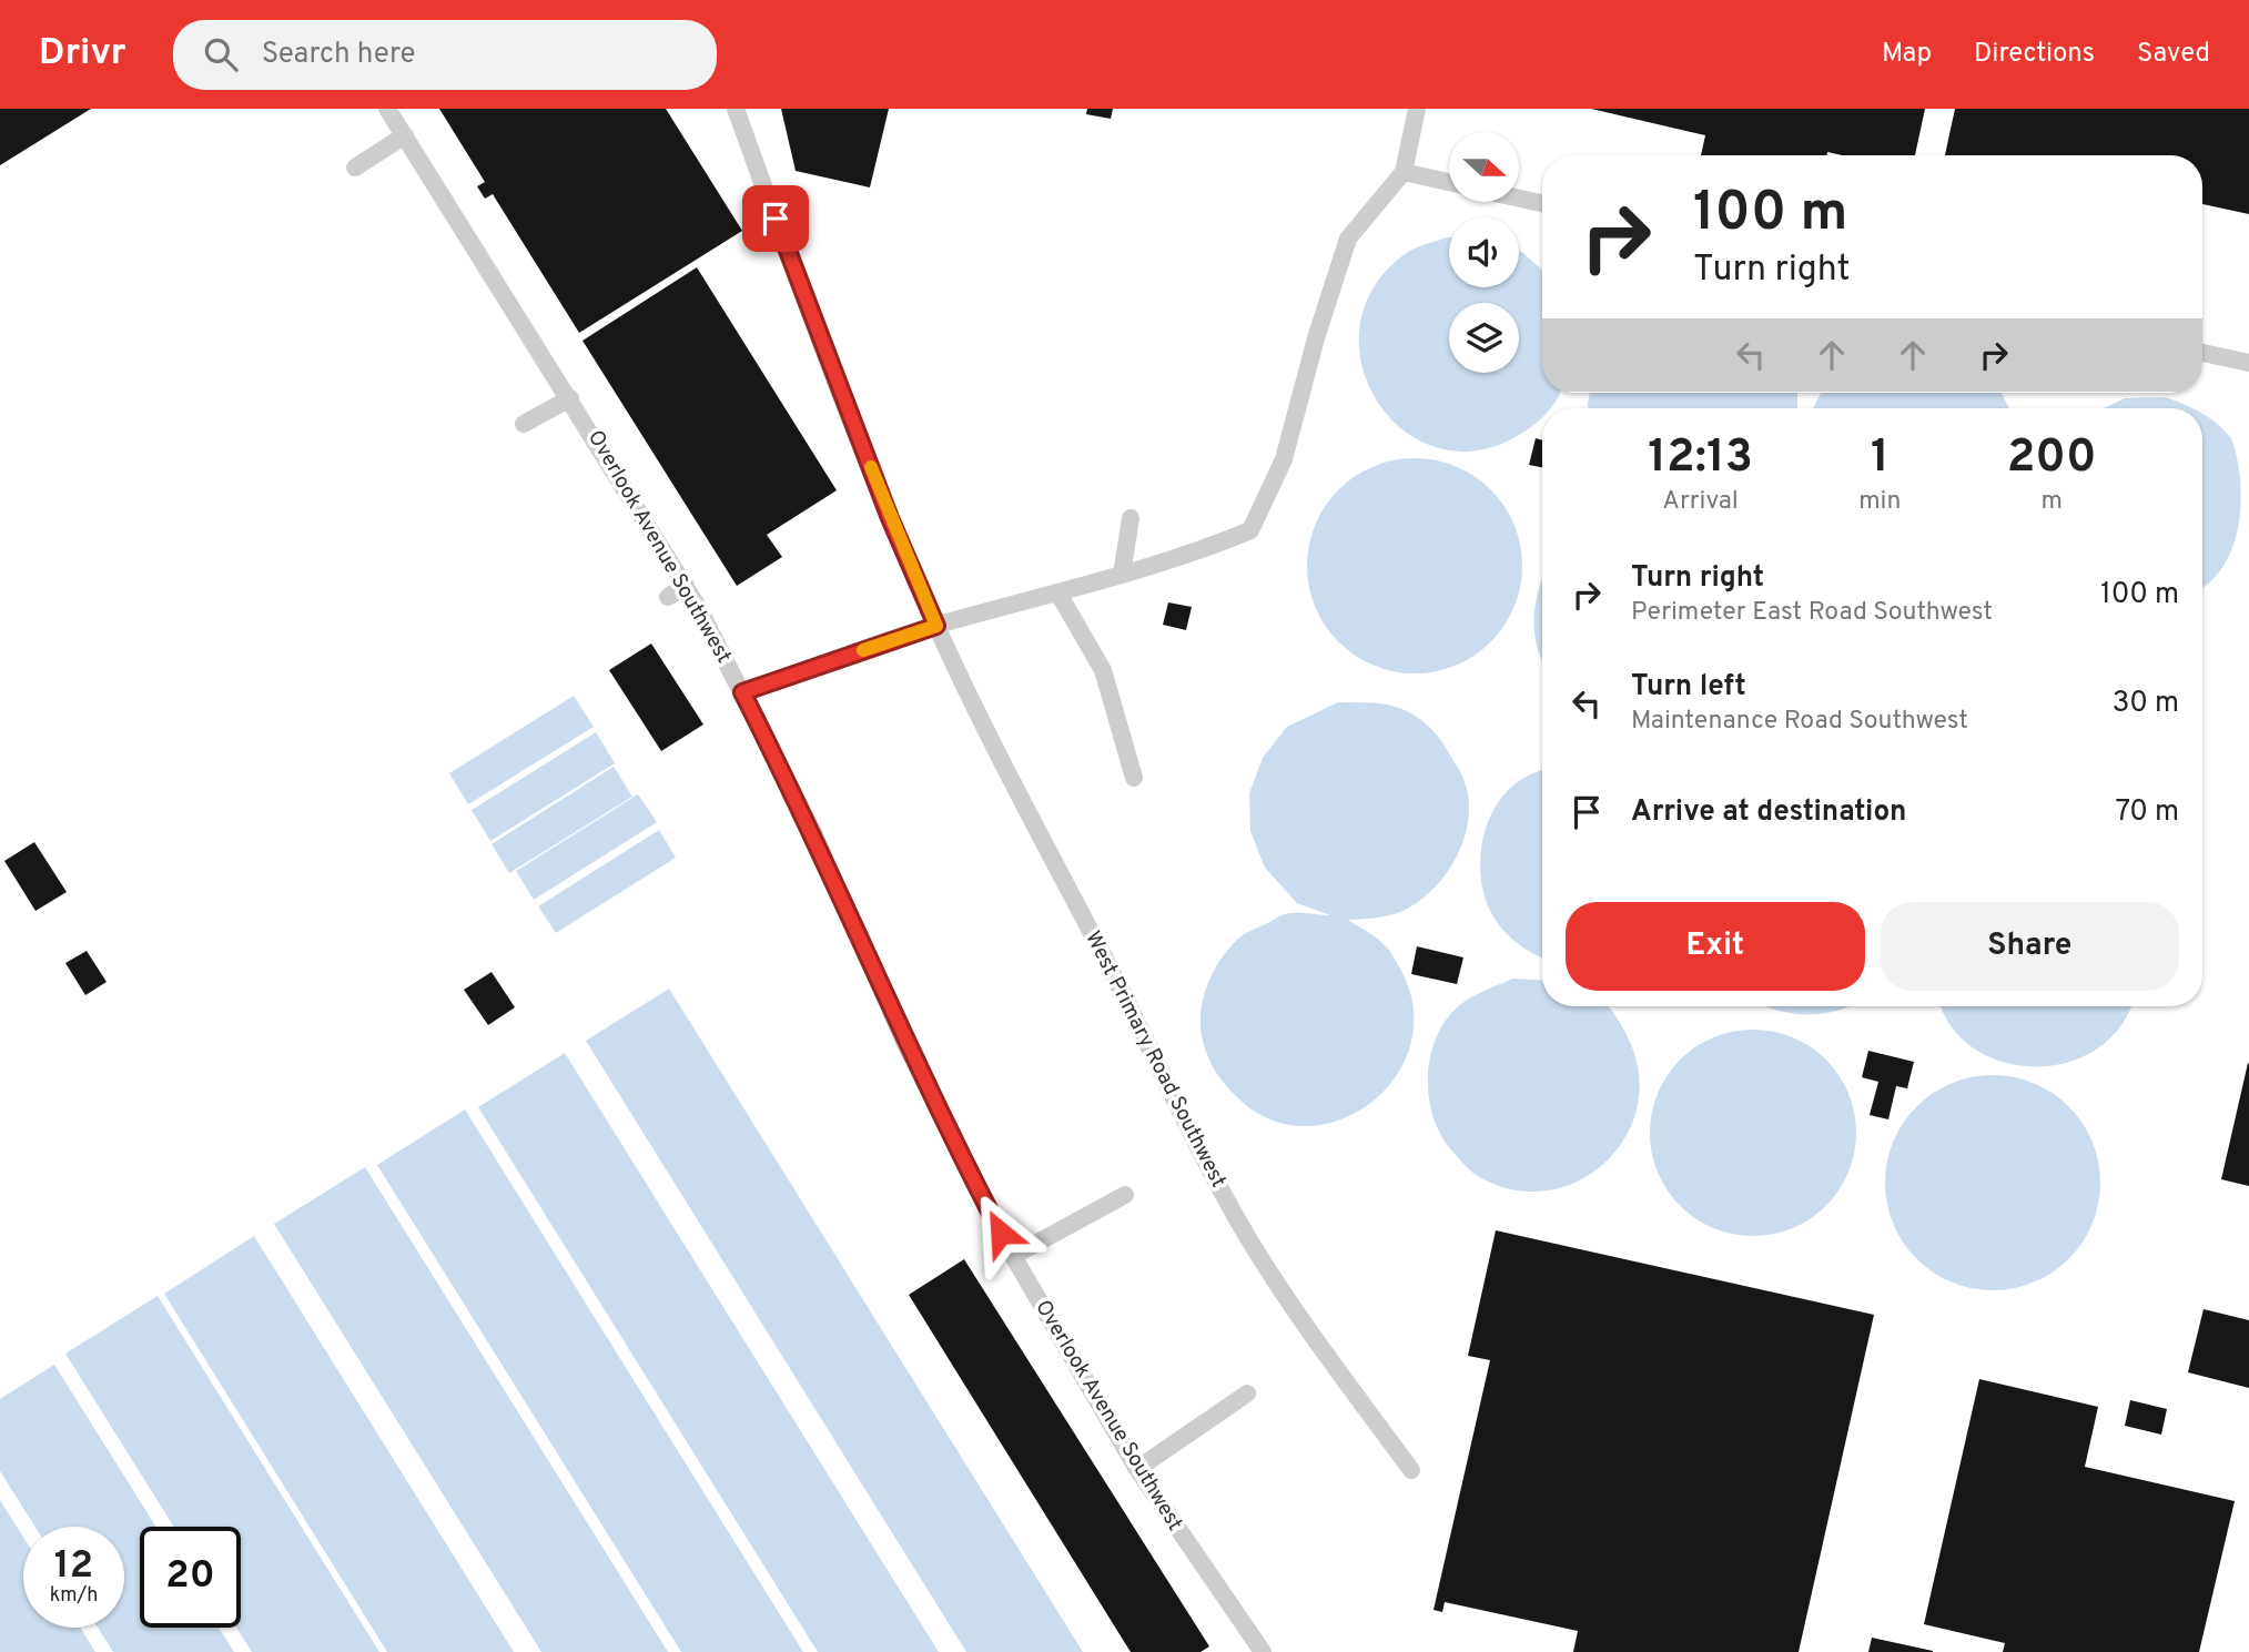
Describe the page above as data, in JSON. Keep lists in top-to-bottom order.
{
  "streets": {
    "lane": ["Overlook Avenue Southwest", "West Primary Road Southwest"]
  },
  "north": "right",
  "page": {
    "header": "Drivr",
    "search": "Search here",
    "nav": ["Map", "Directions", "Saved"],
    "turn": ["100 m", "Turn right"],
    "eta": [
      "12:13",
      "Arrival",
      "1",
      "min",
      "200",
      "m"
    ],
    "list": [
      {
        "name": "Turn right",
        "note": "Perimeter East Road Southwest",
        "value": "100 m"
      },
      {
        "name": "Turn left",
        "note": "Maintenance Road Southwest",
        "value": "30 m"
      },
      {
        "name": "Arrive at destination",
        "value": "70 m"
      }
    ],
    "buttons": ["Exit", "Share"],
    "speed": "12 km/h",
    "limit": "20"
  }
}
